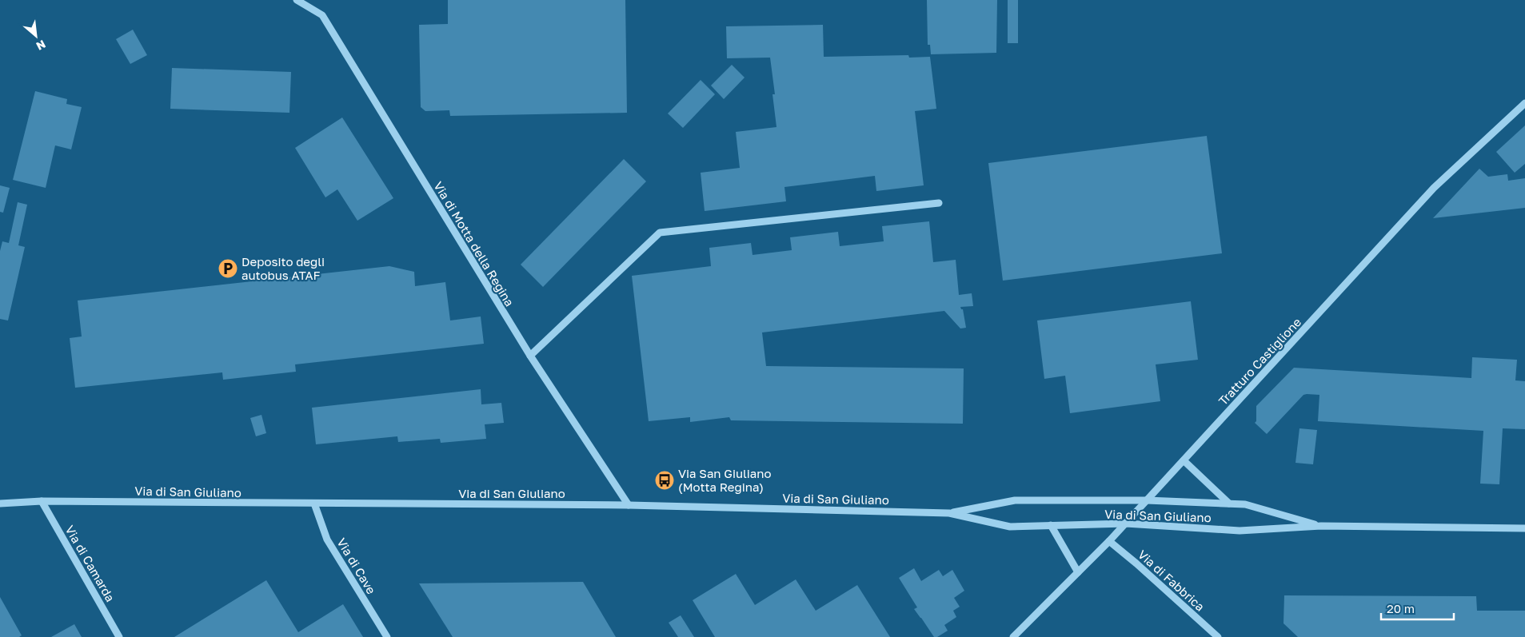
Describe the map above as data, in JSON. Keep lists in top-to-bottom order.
{
  "streets": {
    "street": [
      "Via di Motta della Regina",
      "Tratturo Castiglione",
      "Via di San Giuliano",
      "Via di Camarda",
      "Via di Cave",
      "Via di Fabbrica"
    ]
  },
  "crossings": [
    ["Via di Motta della Regina", "Via di San Giuliano"],
    ["Tratturo Castiglione", "Via di San Giuliano"],
    ["Tratturo Castiglione", "Via di Fabbrica"],
    ["Via di San Giuliano", "Via di Camarda"],
    ["Via di San Giuliano", "Via di Cave"]
  ],
  "places": {
    "parking": ["Deposito degli autobus ATAF"],
    "bus stop": ["Via San Giuliano (Motta Regina)"]
  },
  "scale_bar": "20 m",
  "north": "bottom right"
}
